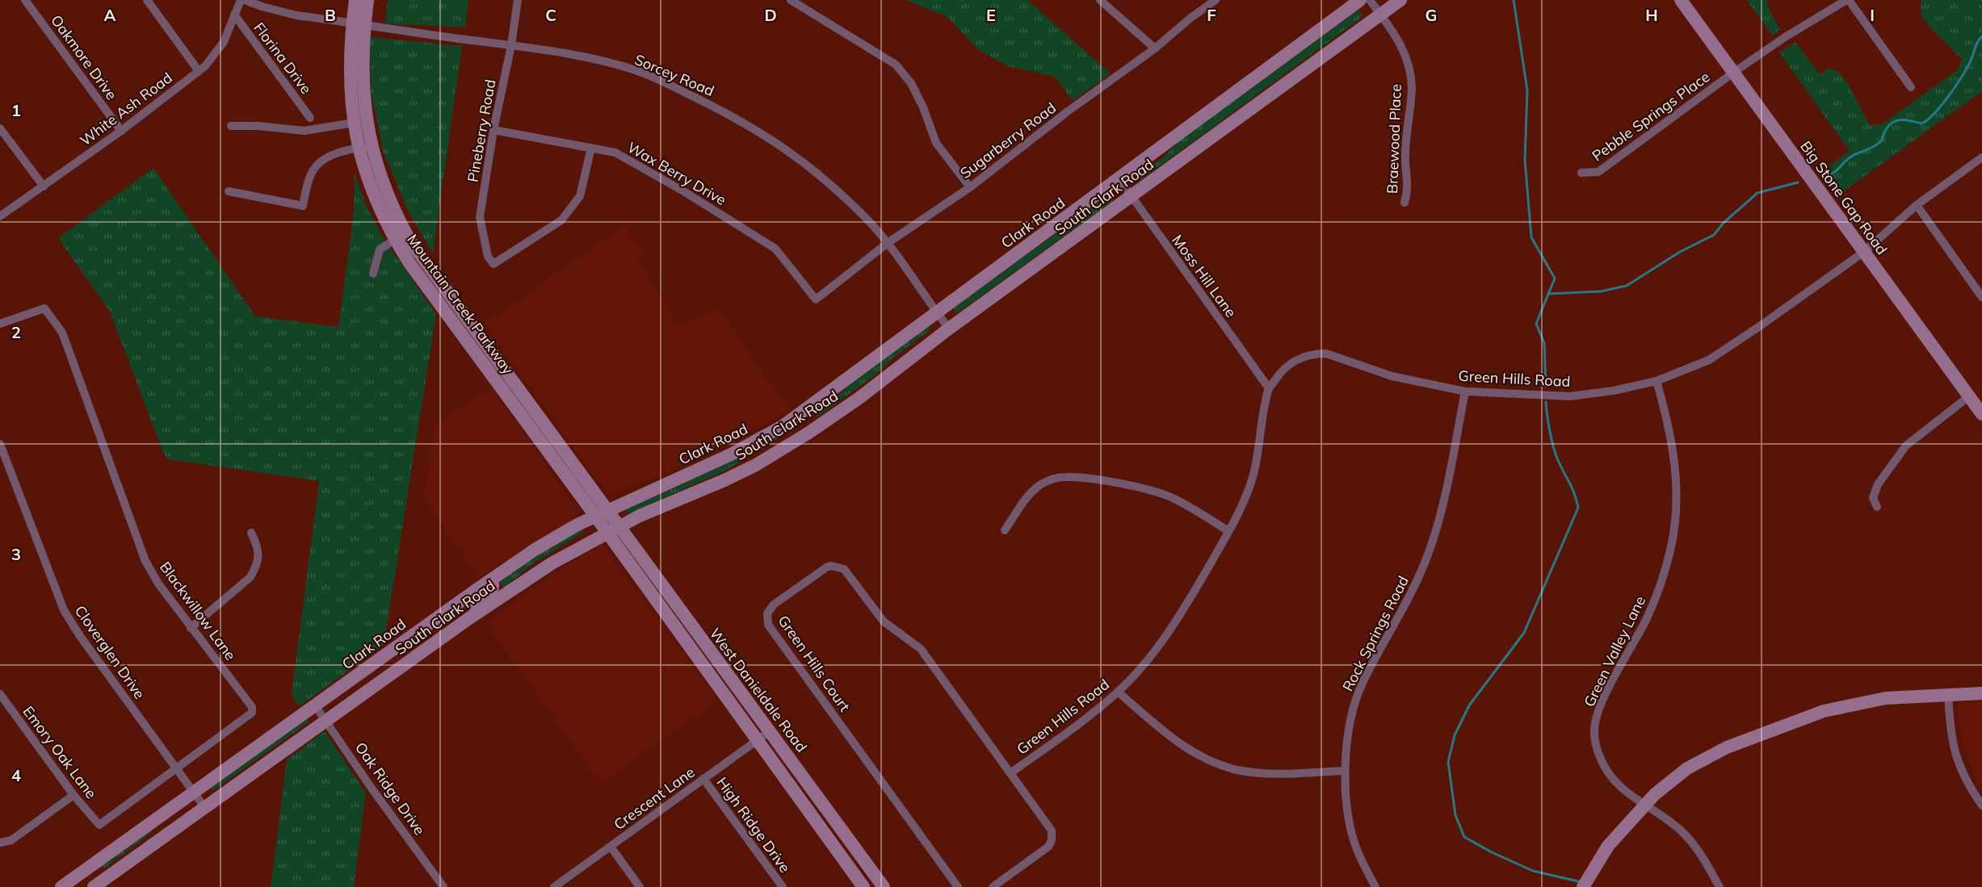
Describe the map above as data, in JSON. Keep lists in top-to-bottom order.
{
  "streets": {
    "main road": [
      "South Clark Road",
      "Big Stone Gap Road",
      "Clark Road",
      "Mountain Creek Parkway",
      "West Danieldale Road"
    ],
    "street": [
      "Oakmore Drive",
      "Florina Drive",
      "Sorcey Road",
      "White Ash Road",
      "Pebble Springs Place",
      "Pineberry Road",
      "Braewood Place",
      "Sugarberry Road",
      "Wax Berry Drive",
      "Moss Hill Lane",
      "Green Hills Road",
      "Blackwillow Lane",
      "Rock Springs Road",
      "Green Valley Lane",
      "Cloverglen Drive",
      "Green Hills Court",
      "Emory Oak Lane",
      "Oak Ridge Drive",
      "Crescent Lane",
      "High Ridge Drive"
    ]
  },
  "crossings": [
    ["Oakmore Drive", "White Ash Road"],
    ["Florina Drive", "White Ash Road"],
    ["Sorcey Road", "Pineberry Road"],
    ["Sorcey Road", "Sugarberry Road"],
    ["Sorcey Road", "South Clark Road"],
    ["Sorcey Road", "Clark Road"],
    ["Sorcey Road", "Mountain Creek Parkway"],
    ["Pebble Springs Place", "Big Stone Gap Road"],
    ["Pineberry Road", "Wax Berry Drive"],
    ["Braewood Place", "South Clark Road"],
    ["Sugarberry Road", "Wax Berry Drive"],
    ["South Clark Road", "Moss Hill Lane"],
    ["South Clark Road", "Cloverglen Drive"],
    ["South Clark Road", "West Danieldale Road"],
    ["South Clark Road", "Oak Ridge Drive"],
    ["Big Stone Gap Road", "Green Hills Road"],
    ["Clark Road", "Moss Hill Lane"],
    ["Clark Road", "Mountain Creek Parkway"],
    ["Clark Road", "Cloverglen Drive"],
    ["Clark Road", "West Danieldale Road"],
    ["Clark Road", "Oak Ridge Drive"],
    ["Moss Hill Lane", "Green Hills Road"],
    ["Mountain Creek Parkway", "West Danieldale Road"],
    ["Green Hills Road", "Rock Springs Road"],
    ["Green Hills Road", "Green Valley Lane"],
    ["Green Hills Road", "Green Hills Court"],
    ["Blackwillow Lane", "Cloverglen Drive"],
    ["Blackwillow Lane", "Emory Oak Lane"],
    ["West Danieldale Road", "Crescent Lane"],
    ["Crescent Lane", "High Ridge Drive"]
  ],
  "grid": {
    "columns": [
      "A",
      "B",
      "C",
      "D",
      "E",
      "F",
      "G",
      "H",
      "I"
    ],
    "rows": [
      "1",
      "2",
      "3",
      "4"
    ]
  }
}
